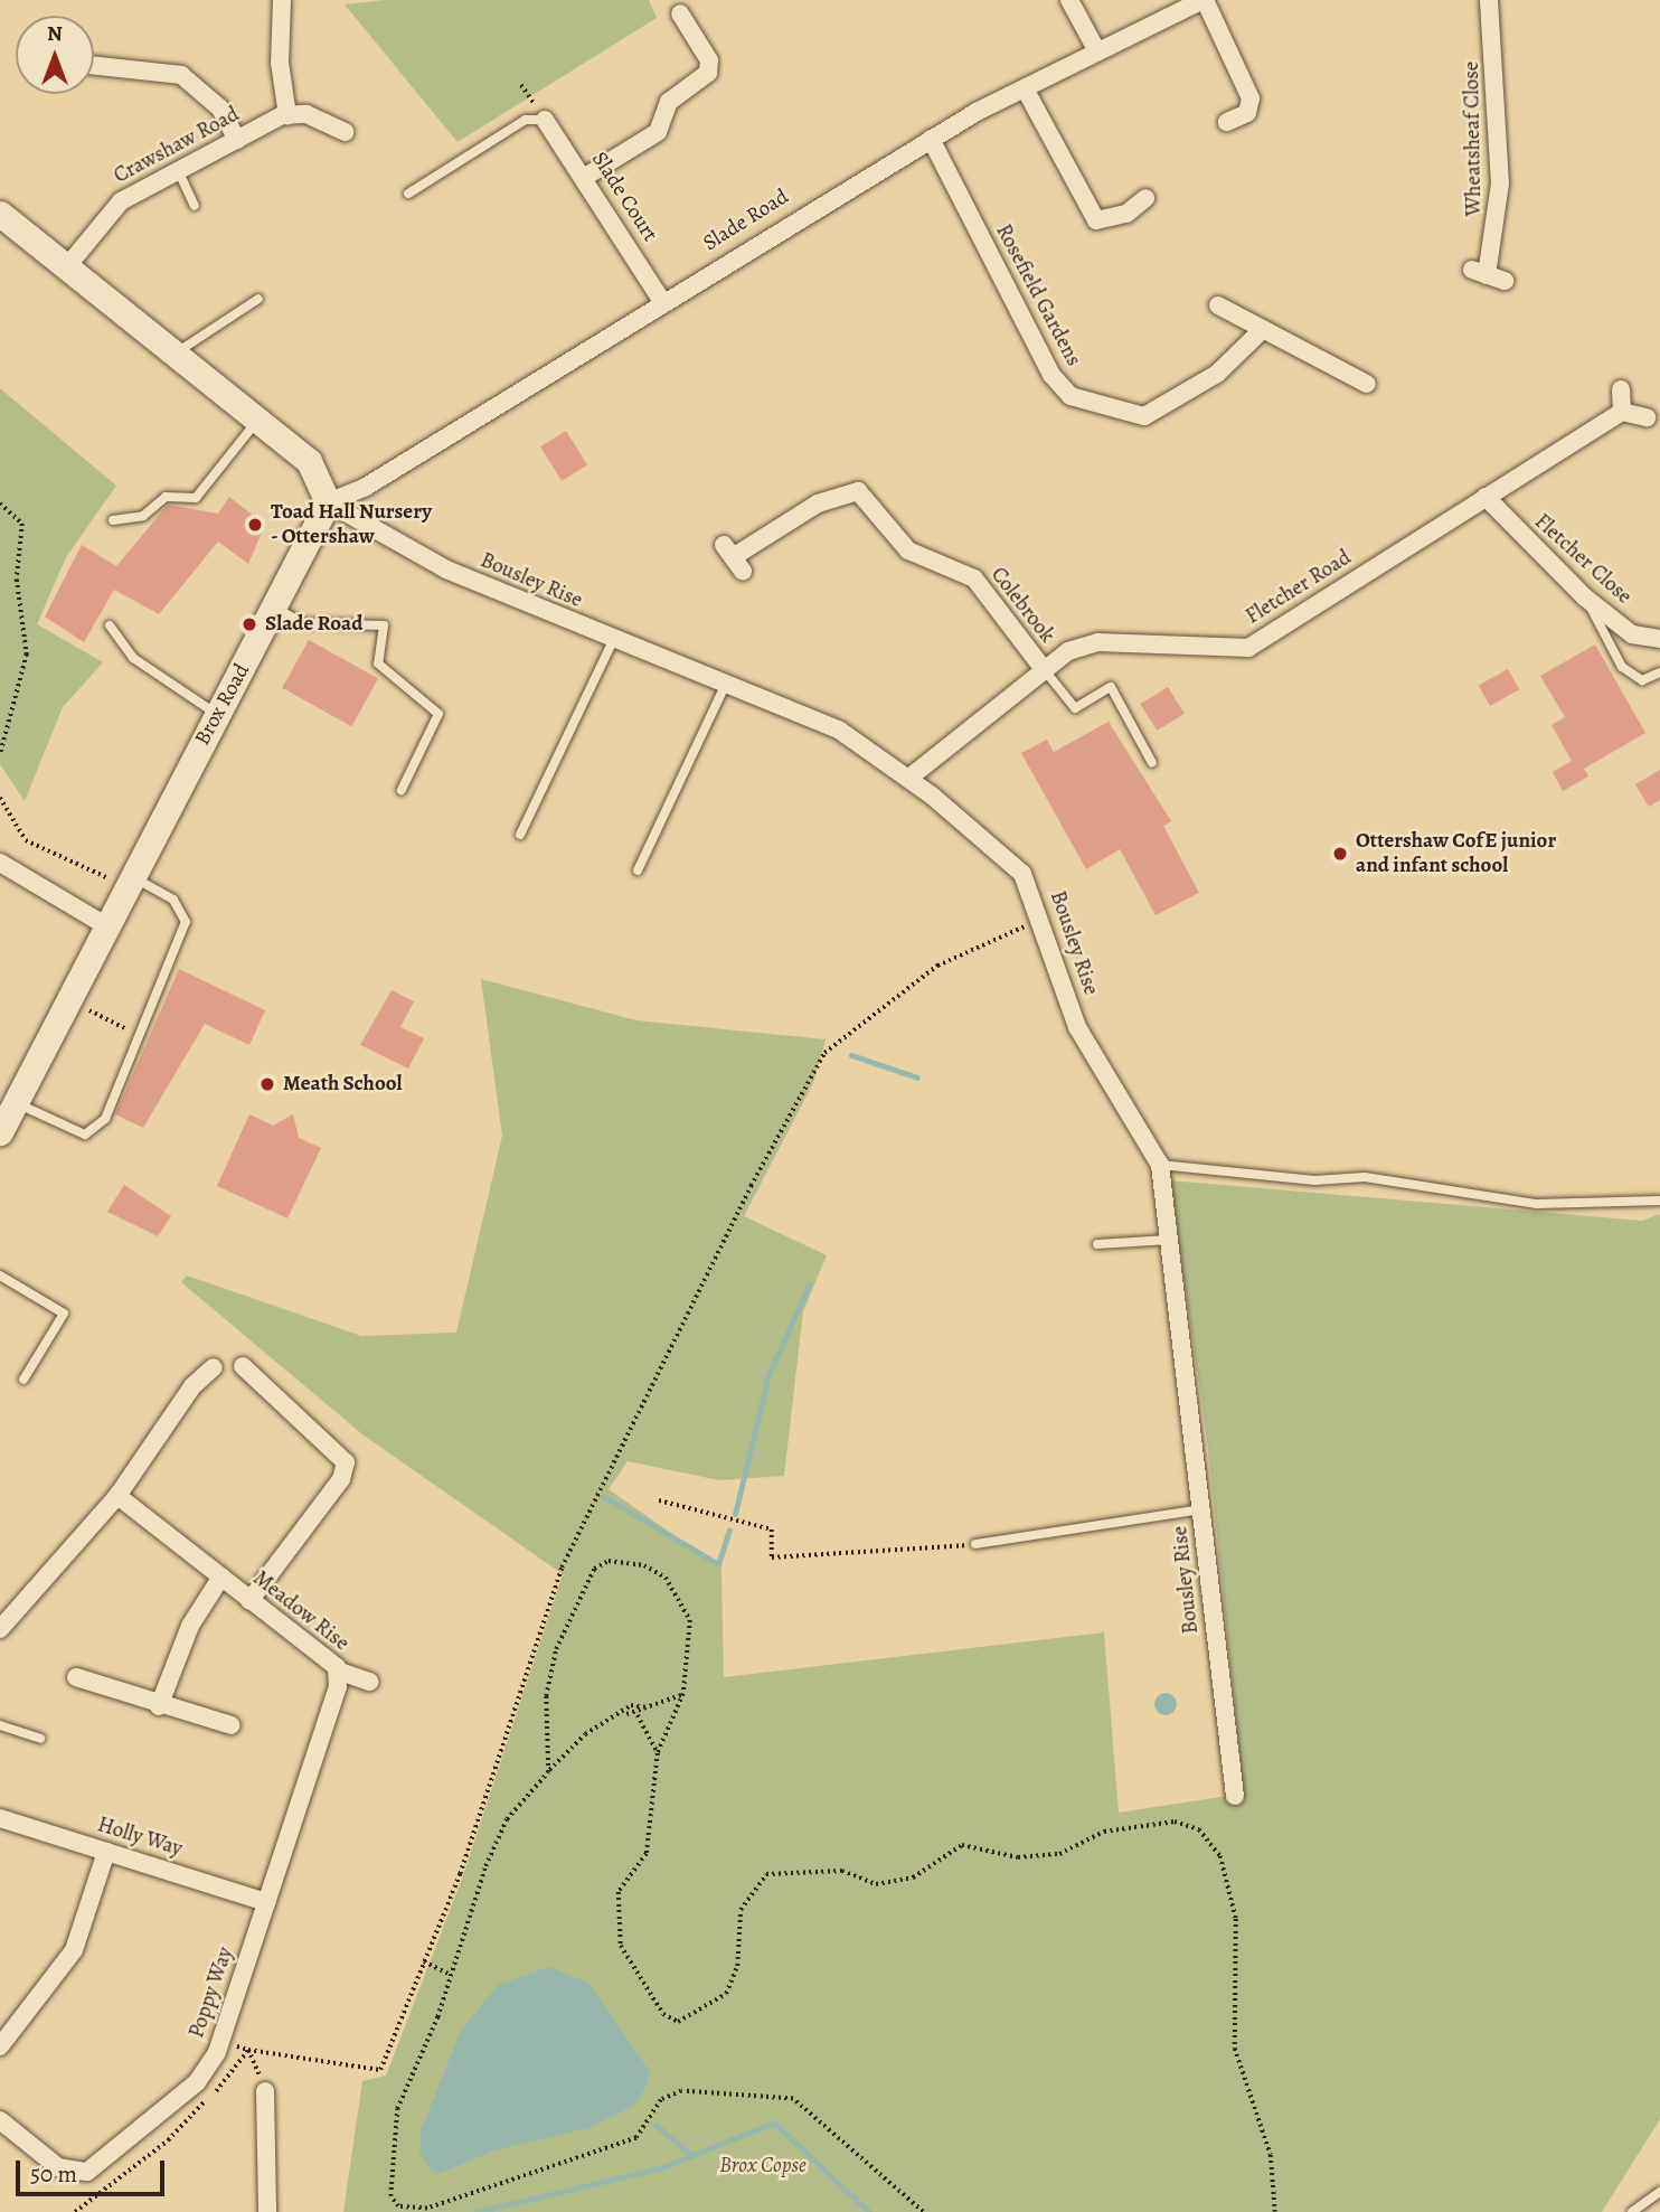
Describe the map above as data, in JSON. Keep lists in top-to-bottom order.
{
  "streets": {
    "street": [
      "Wheatsheaf Close",
      "Crawshaw Road",
      "Slade Court",
      "Slade Road",
      "Rosefield Gardens",
      "Fletcher Close",
      "Bousley Rise",
      "Fletcher Road",
      "Colebrook",
      "Brox Road",
      "Meadow Rise",
      "Holly Way",
      "Poppy Way"
    ]
  },
  "crossings": [
    ["Slade Court", "Slade Road"],
    ["Slade Road", "Rosefield Gardens"],
    ["Slade Road", "Bousley Rise"],
    ["Slade Road", "Brox Road"],
    ["Fletcher Close", "Fletcher Road"],
    ["Bousley Rise", "Fletcher Road"],
    ["Bousley Rise", "Brox Road"],
    ["Fletcher Road", "Colebrook"],
    ["Meadow Rise", "Holly Way"],
    ["Meadow Rise", "Poppy Way"],
    ["Holly Way", "Poppy Way"]
  ],
  "parks": ["Brox Copse"],
  "places": [
    "Toad Hall Nursery - Ottershaw",
    "Slade Road",
    "Ottershaw CofE junior and infant school",
    "Meath School"
  ],
  "scale_bar": "50 m",
  "north": "top"
}
